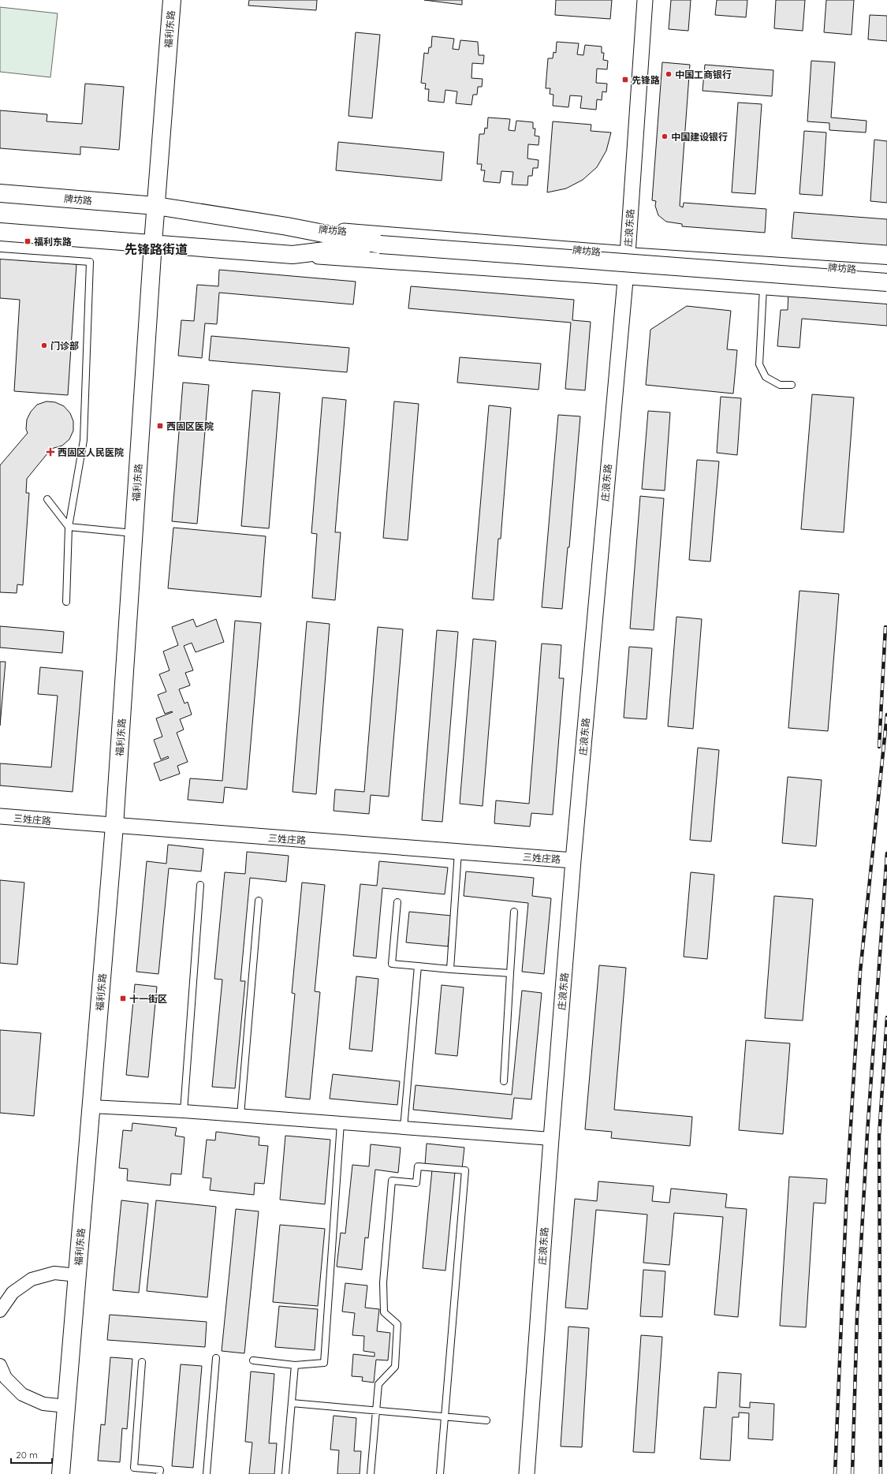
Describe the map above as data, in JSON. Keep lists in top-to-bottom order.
{
  "streets": {
    "main road": ["福利东路", "牌坊路"],
    "street": ["庄浪东路", "三姓庄路"]
  },
  "crossings": [
    ["福利东路", "牌坊路"],
    ["福利东路", "三姓庄路"],
    ["牌坊路", "庄浪东路"],
    ["庄浪东路", "三姓庄路"]
  ],
  "districts": ["先锋路街道"],
  "places": {
    "other": ["中国工商银行", "中国建设银行", "门诊部"],
    "transit": [
      "先锋路",
      "福利东路",
      "西固区医院",
      "十一街区"
    ],
    "health": ["西固区人民医院"]
  },
  "scale_bar": "20 m"
}
